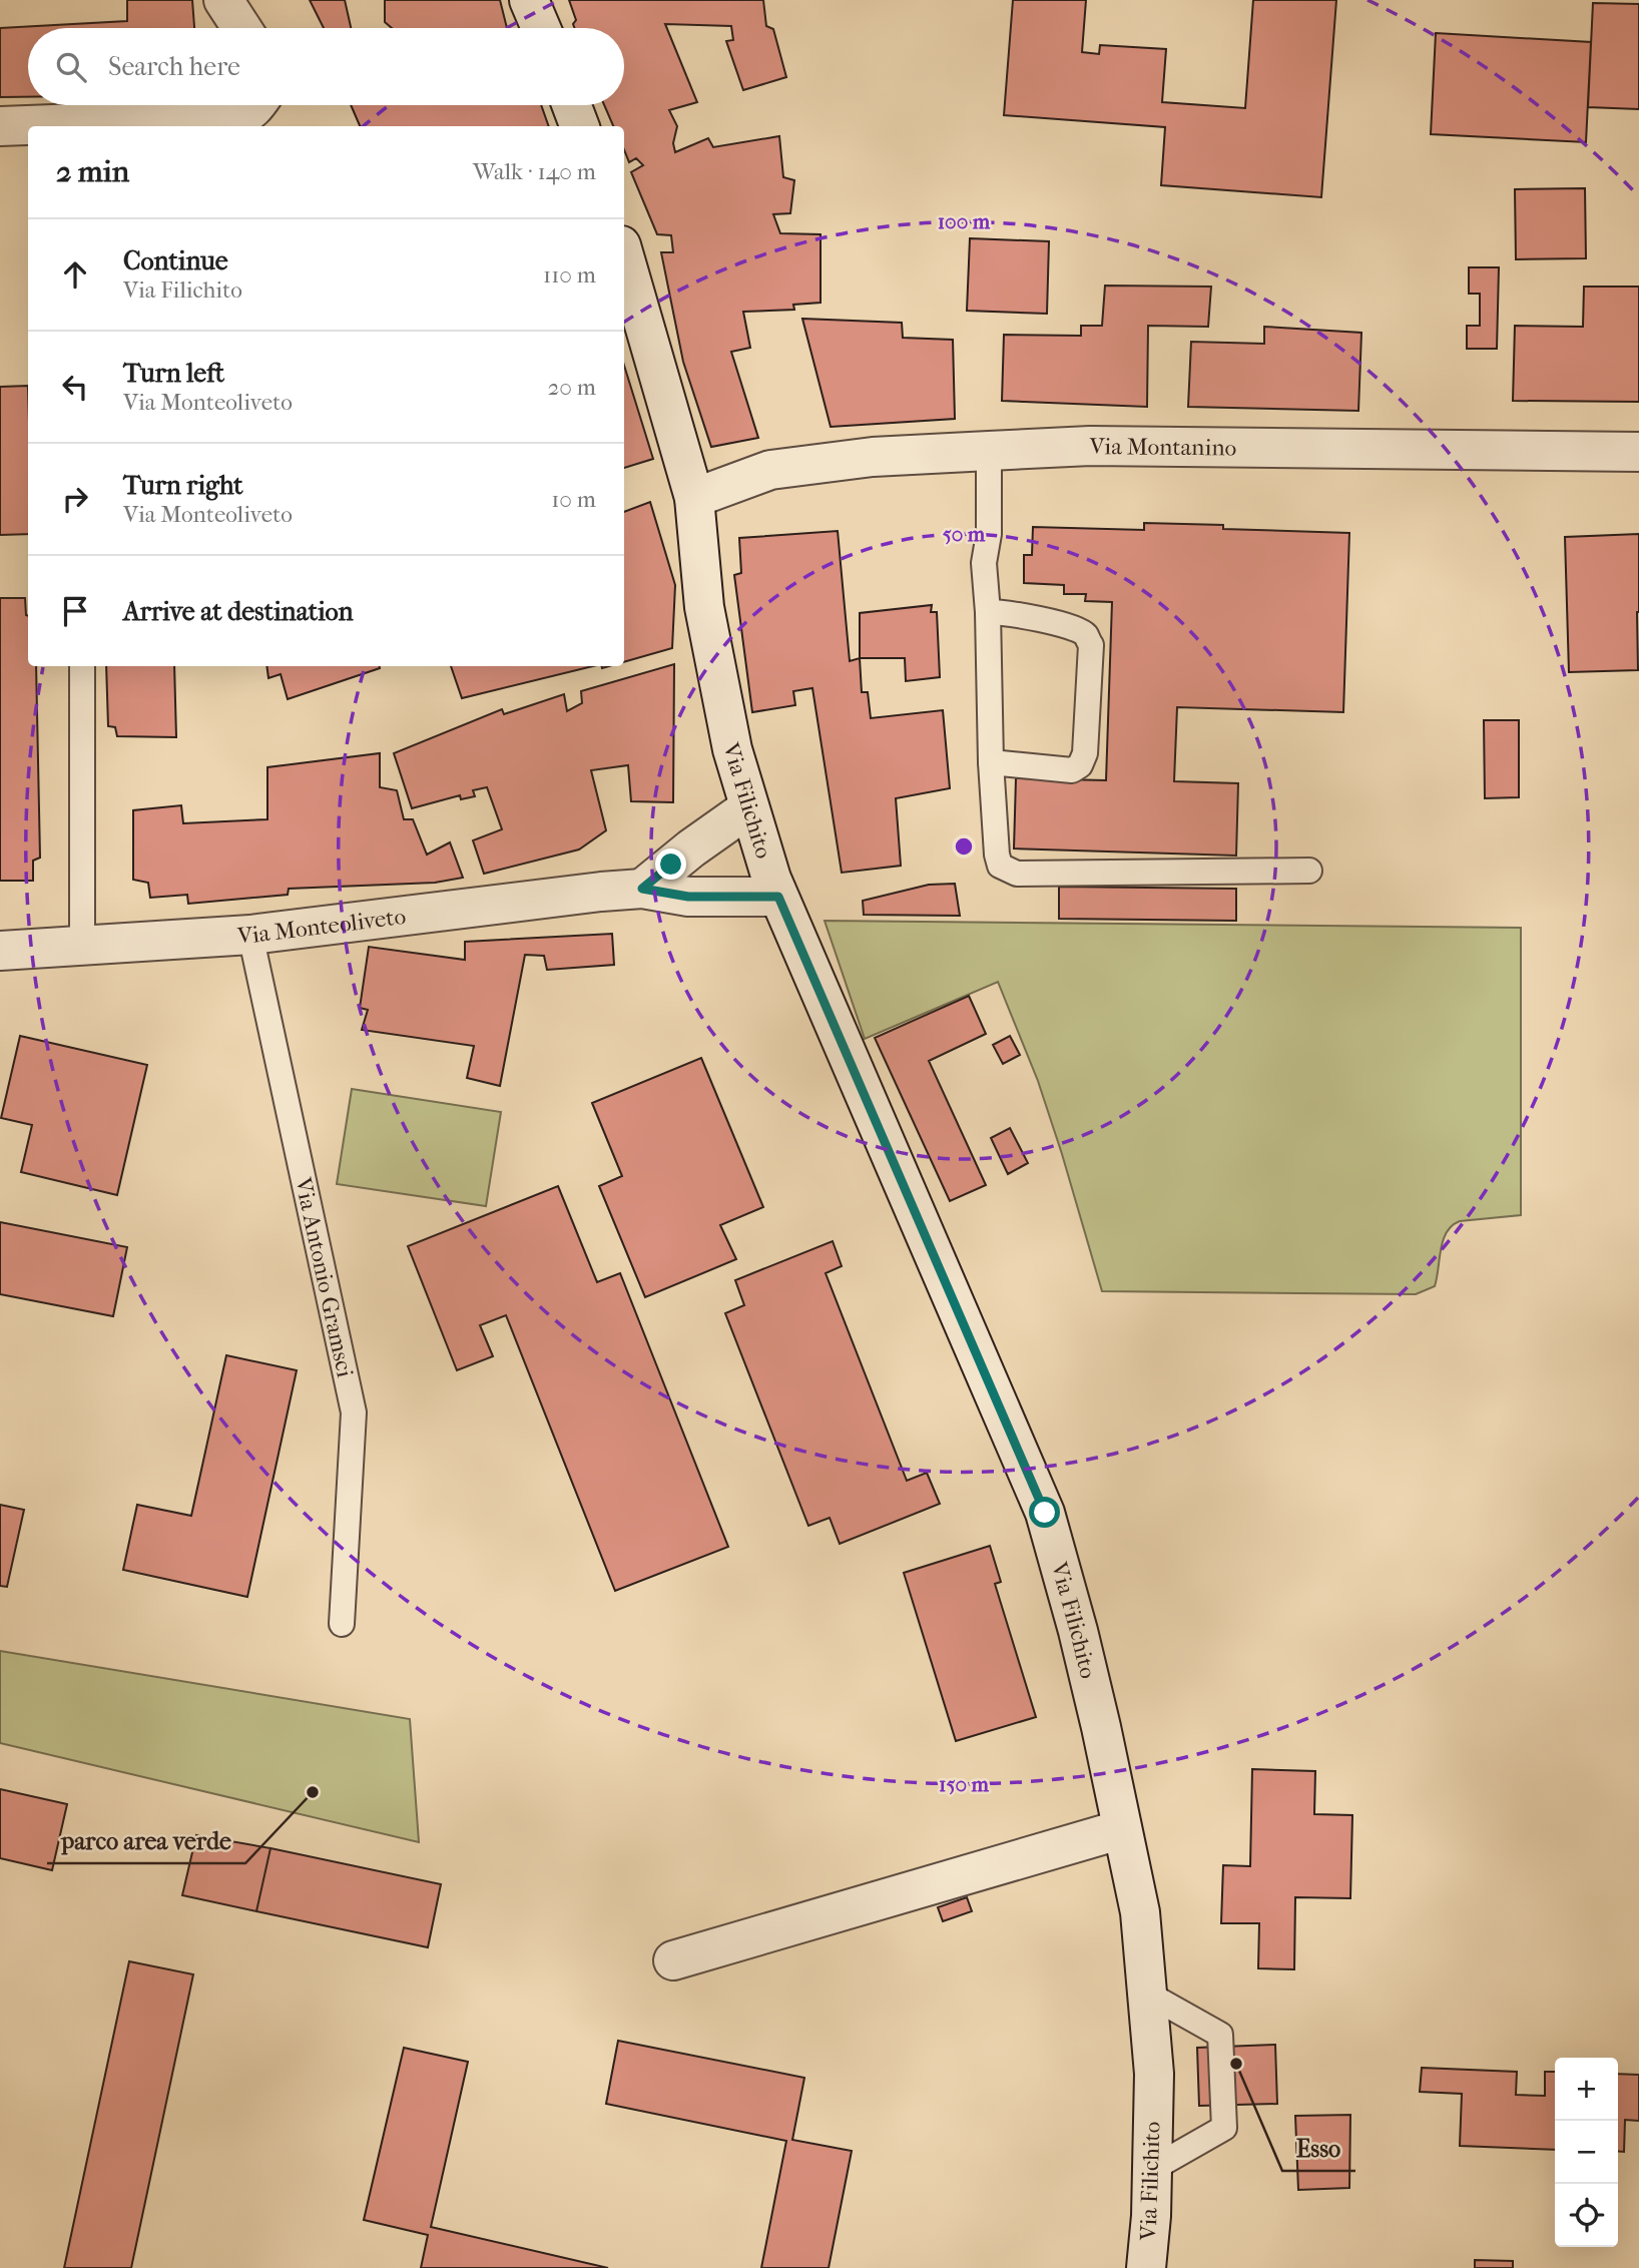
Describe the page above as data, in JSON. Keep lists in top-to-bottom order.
{
  "streets": {
    "street": ["Via Montanino", "Via Filichito", "Via Monteoliveto"],
    "lane": ["Via Antonio Gramsci"]
  },
  "crossings": [
    ["Via Montanino", "Via Filichito"],
    ["Via Filichito", "Via Monteoliveto"],
    ["Via Monteoliveto", "Via Antonio Gramsci"]
  ],
  "places": ["parco area verde", "Esso"],
  "page": {
    "search": "Search here",
    "heading": ["2 min", "Walk · 140 m"],
    "list": [
      ["Continue", "Via Filichito", "110 m"],
      ["Turn left", "Via Monteoliveto", "20 m"],
      ["Turn right", "Via Monteoliveto", "10 m"],
      "Arrive at destination"
    ],
    "map_buttons": ["+", "−"]
  },
  "rings": ["100 m", "50 m", "150 m"]
}
